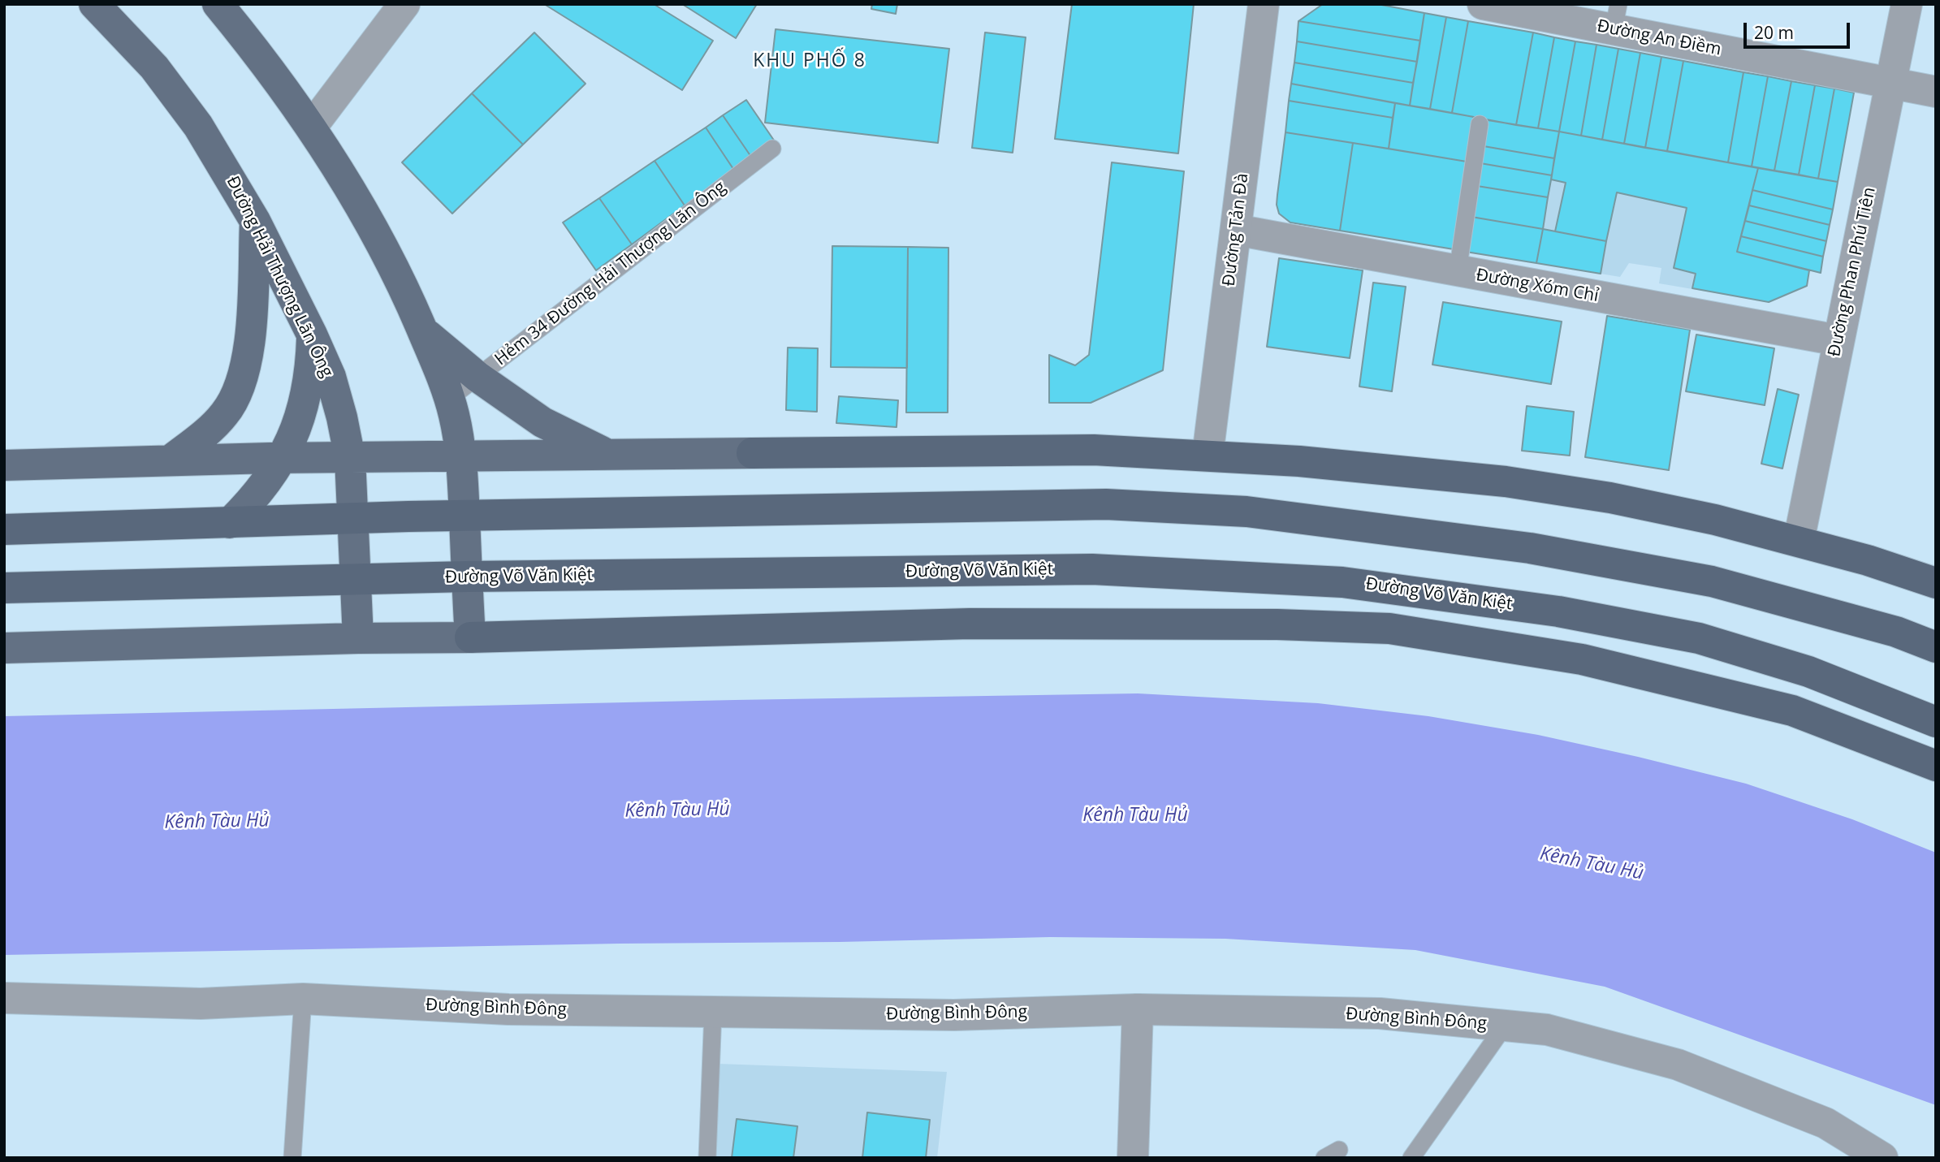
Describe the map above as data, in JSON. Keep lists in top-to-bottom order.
{
  "streets": {
    "highway": ["Đường Võ Văn Kiệt"],
    "main road": ["Đường Hải Thượng Lãn Ông"],
    "street": [
      "Đường An Điềm",
      "Đường Tản Đà",
      "Đường Phan Phú Tiên",
      "Đường Xóm Chỉ",
      "Đường Bình Đông"
    ],
    "lane": ["Hẻm 34 Đường Hải Thượng Lãn Ông"]
  },
  "crossings": [
    ["Đường An Điềm", "Đường Phan Phú Tiên"],
    ["Đường Tản Đà", "Đường Xóm Chỉ"],
    ["Đường Phan Phú Tiên", "Đường Xóm Chỉ"],
    ["Đường Hải Thượng Lãn Ông", "Đường Võ Văn Kiệt"]
  ],
  "districts": ["KHU PHỐ 8"],
  "water": ["Kênh Tàu Hủ"],
  "scale_bar": "20 m"
}
